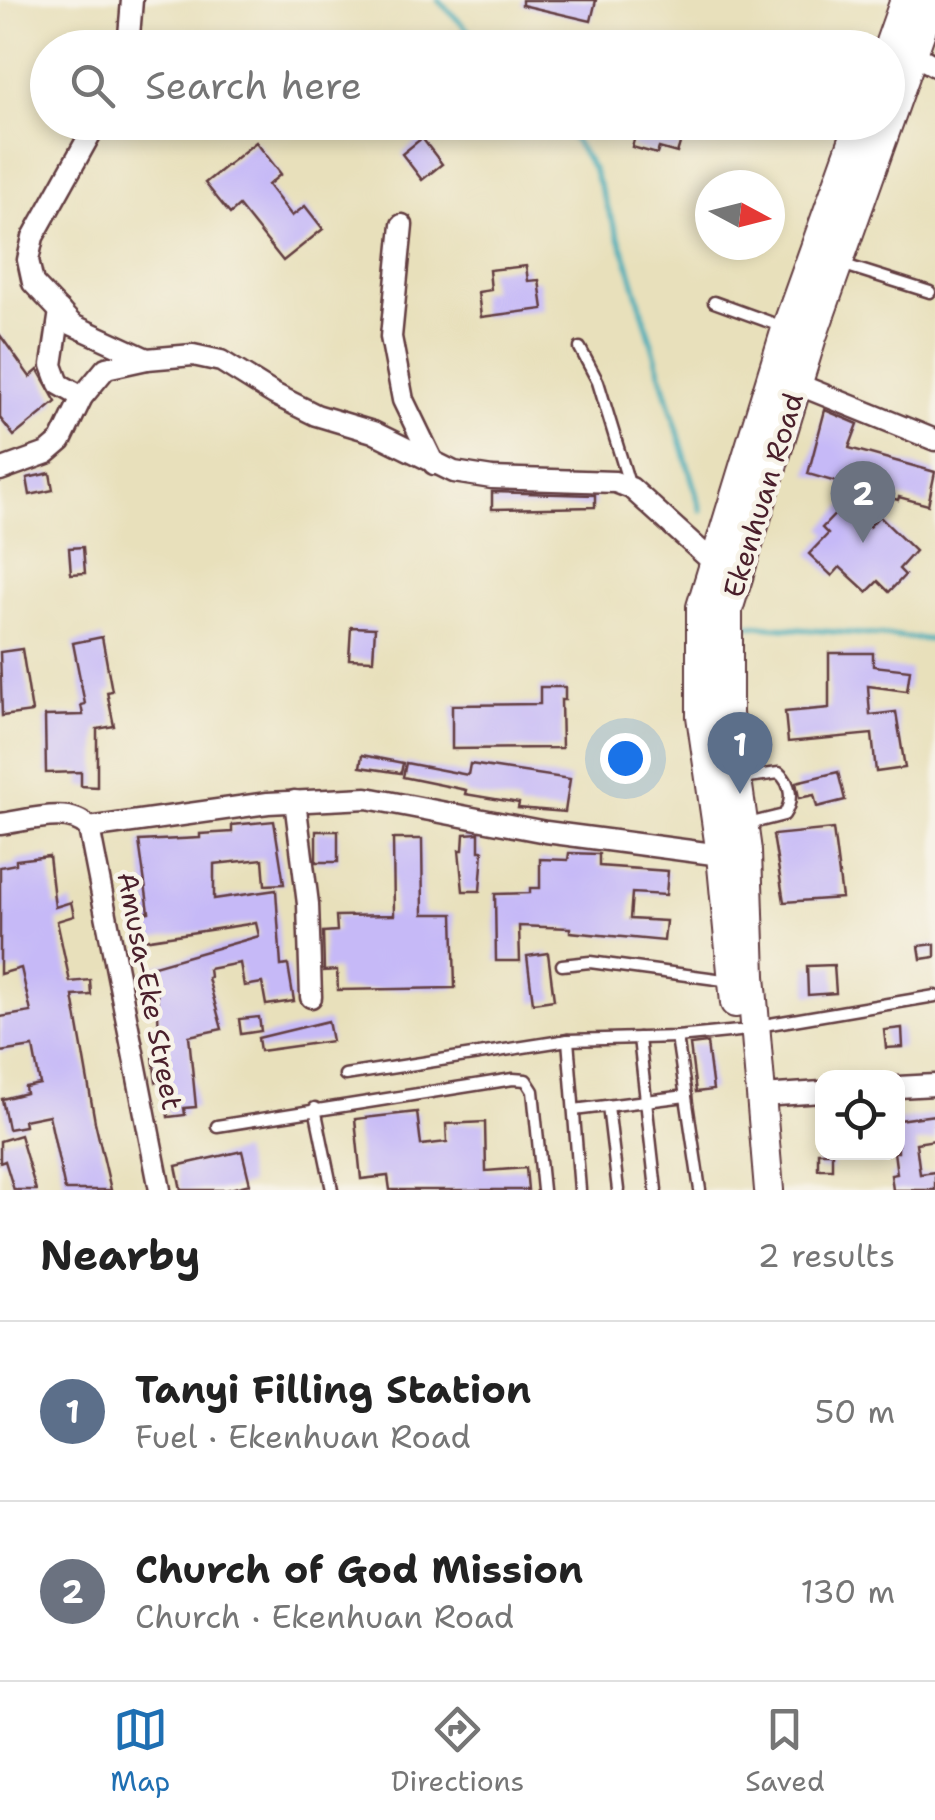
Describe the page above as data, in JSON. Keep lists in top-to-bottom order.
{
  "streets": {
    "main road": ["Ekenhuan Road"],
    "street": ["Amusa-Eke Street"]
  },
  "north": "right",
  "page": {
    "search": "Search here",
    "pins": ["2", "1"],
    "heading": ["Nearby", "2 results"],
    "list": [
      {
        "mark": "1",
        "name": "Tanyi Filling Station",
        "note": "Fuel · Ekenhuan Road",
        "value": "50 m"
      },
      {
        "mark": "2",
        "name": "Church of God Mission",
        "note": "Church · Ekenhuan Road",
        "value": "130 m"
      }
    ],
    "nav": ["Map", "Directions", "Saved"]
  }
}
